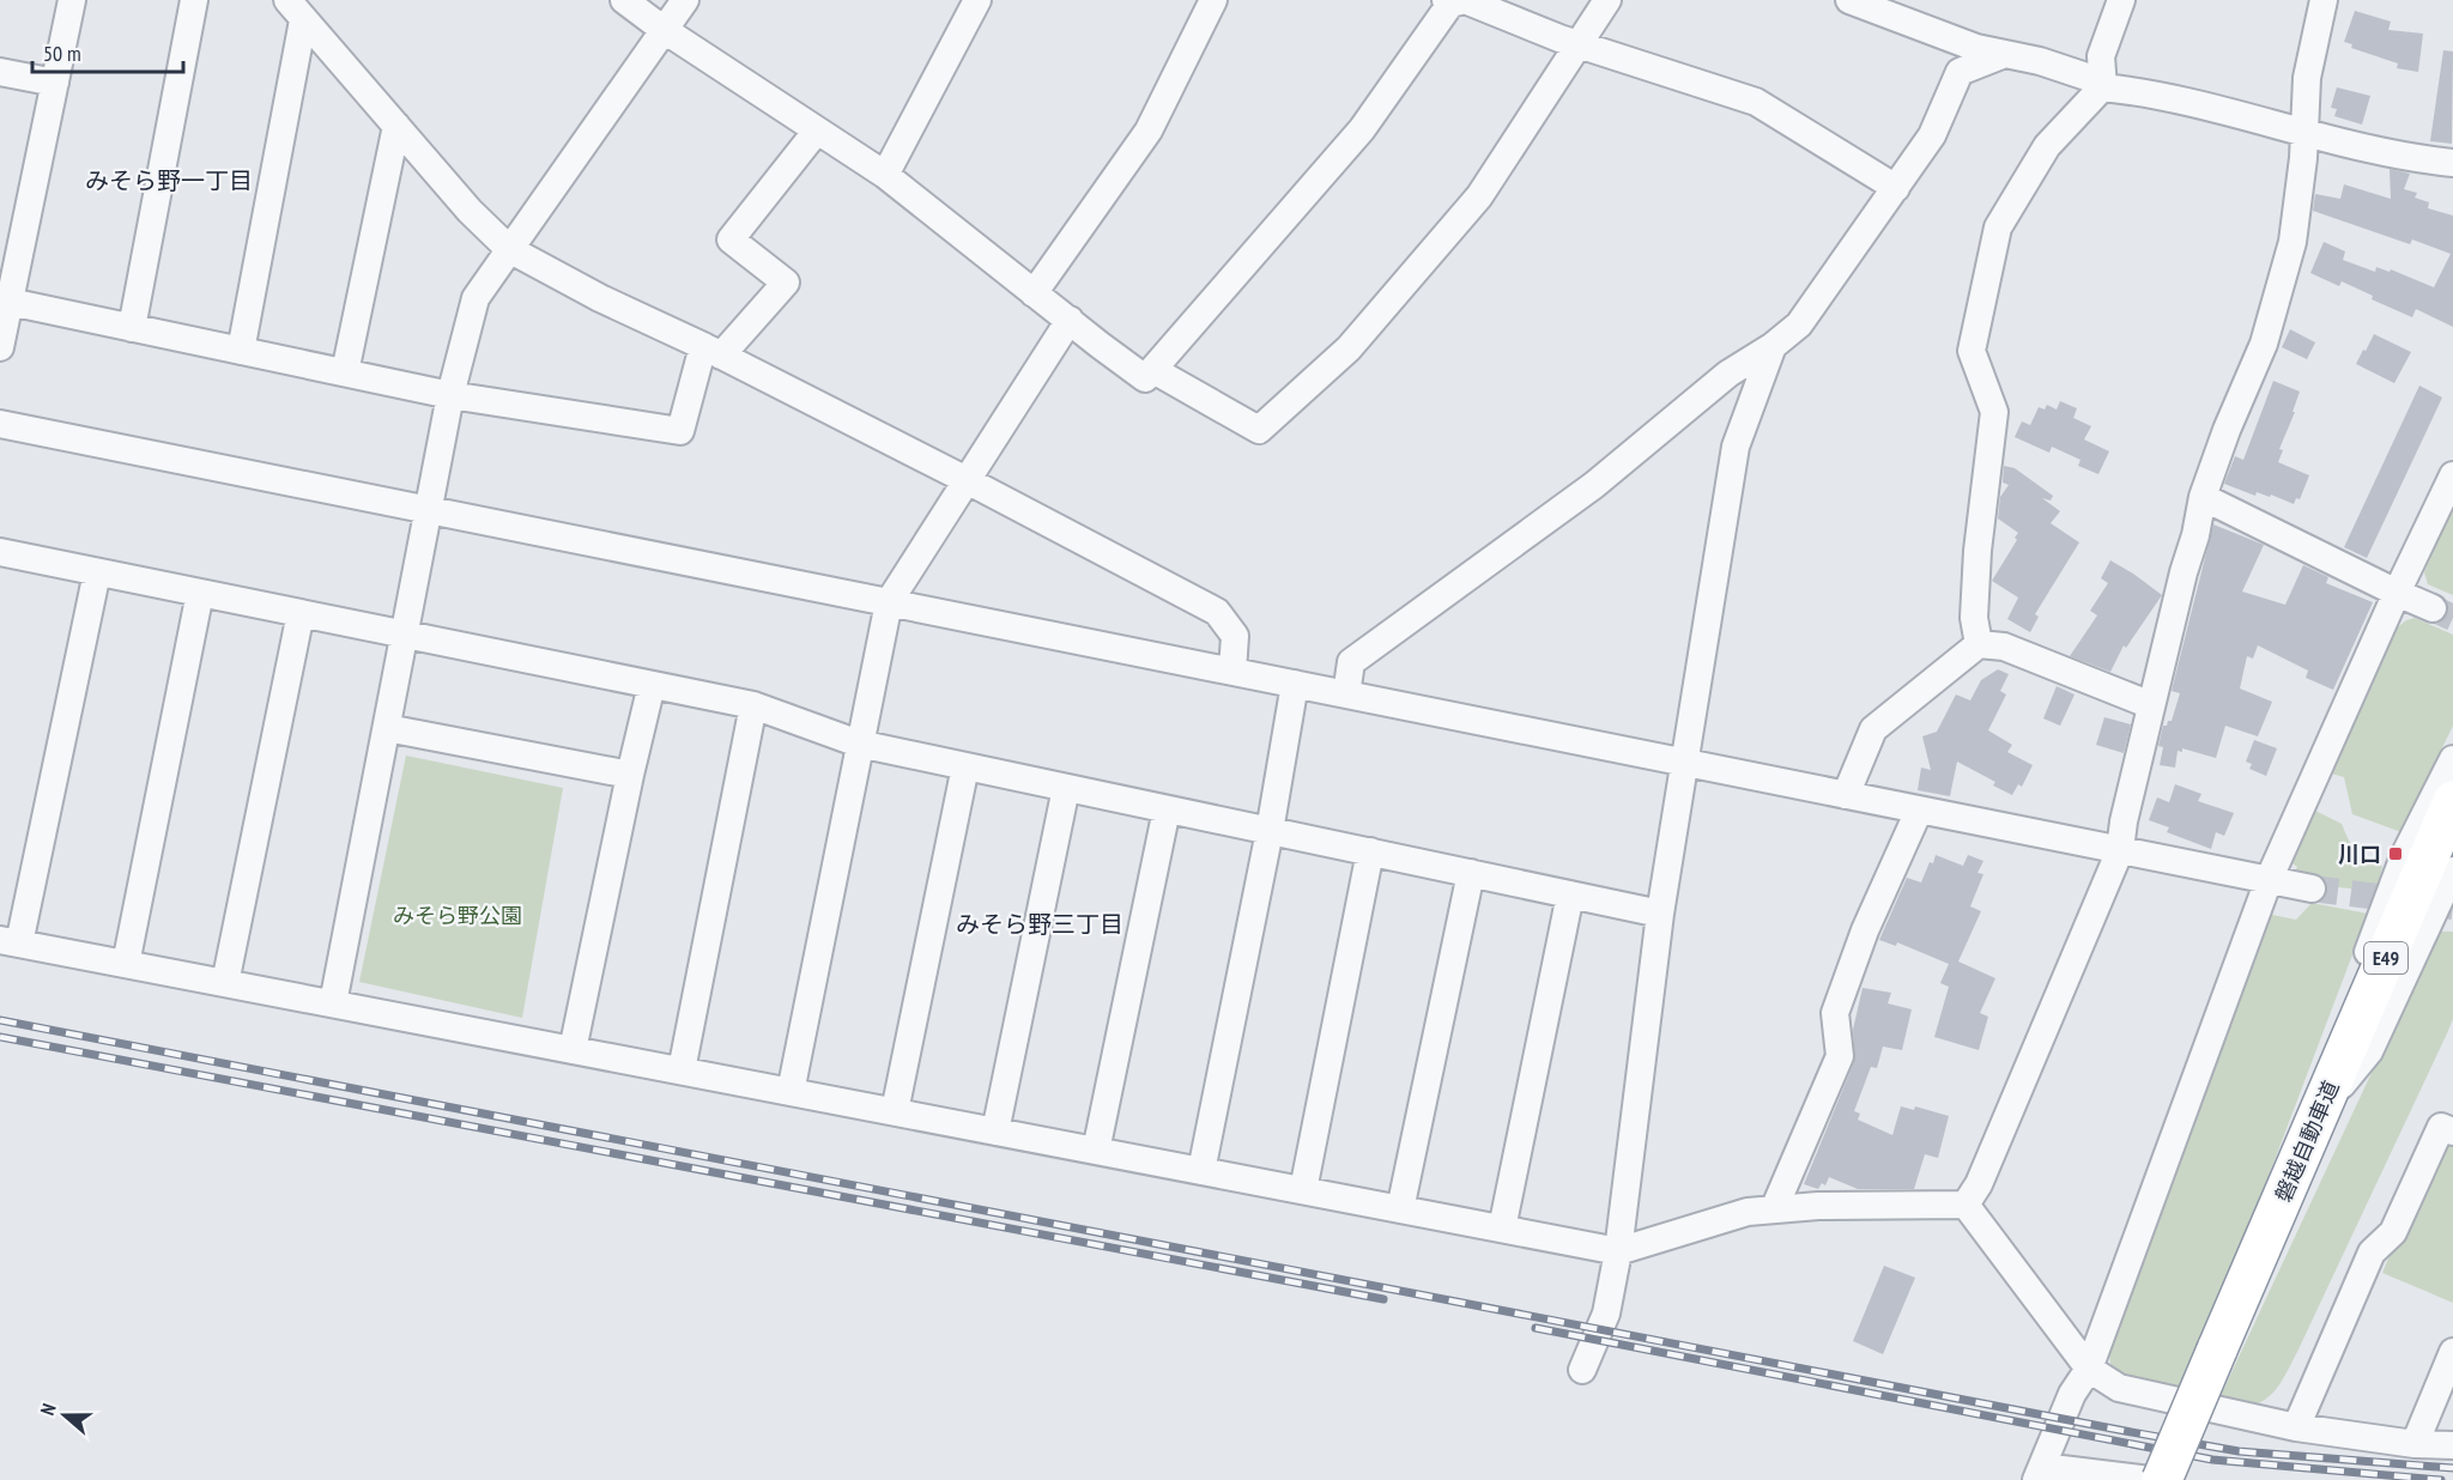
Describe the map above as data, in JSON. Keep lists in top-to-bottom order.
{
  "streets": {
    "highway": ["E49", "磐越自動車道"]
  },
  "districts": ["みそら野一丁目", "みそら野三丁目"],
  "parks": ["みそら野公園"],
  "places": {
    "transit": ["川口"]
  },
  "scale_bar": "50 m",
  "north": "left"
}
